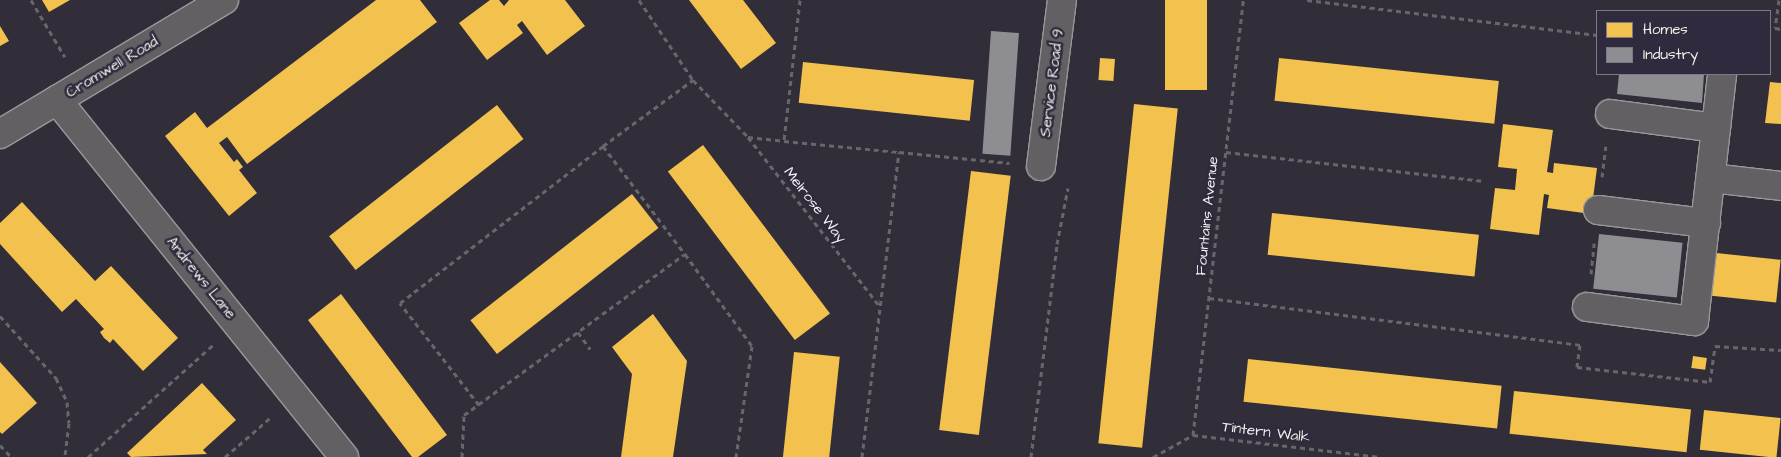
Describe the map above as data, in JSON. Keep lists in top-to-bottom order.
{
  "streets": {
    "street": ["Cromwell Road", "Service Road 9", "Andrews Lane"],
    "path": ["Melrose Way", "Fountains Avenue", "Tintern Walk"]
  },
  "crossings": [
    ["Cromwell Road", "Andrews Lane"],
    ["Fountains Avenue", "Tintern Walk"]
  ],
  "legend": ["Homes", "Industry"]
}
